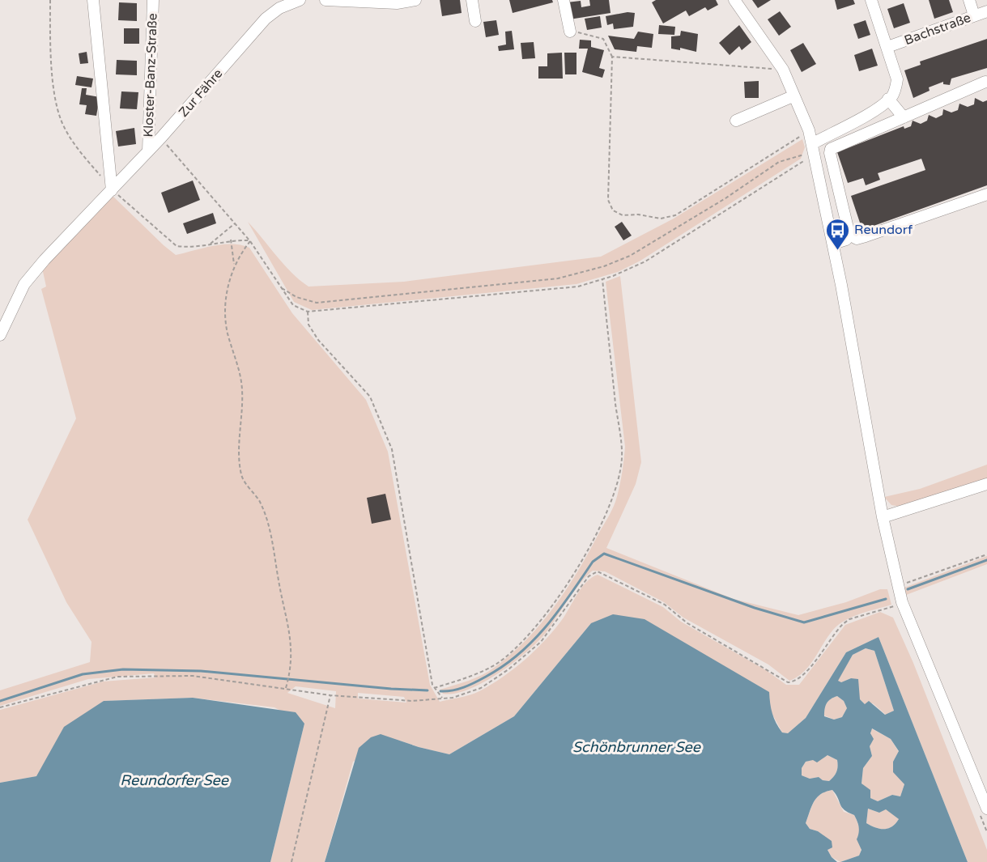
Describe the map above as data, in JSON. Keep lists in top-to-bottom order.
{
  "streets": {
    "street": ["Bachstraße", "Kloster-Banz-Straße", "Zur Fähre"]
  },
  "crossings": [
    ["Kloster-Banz-Straße", "Zur Fähre"]
  ],
  "water": ["Schönbrunner See", "Reundorfer See"],
  "places": {
    "bus stop": ["Reundorf"]
  }
}
